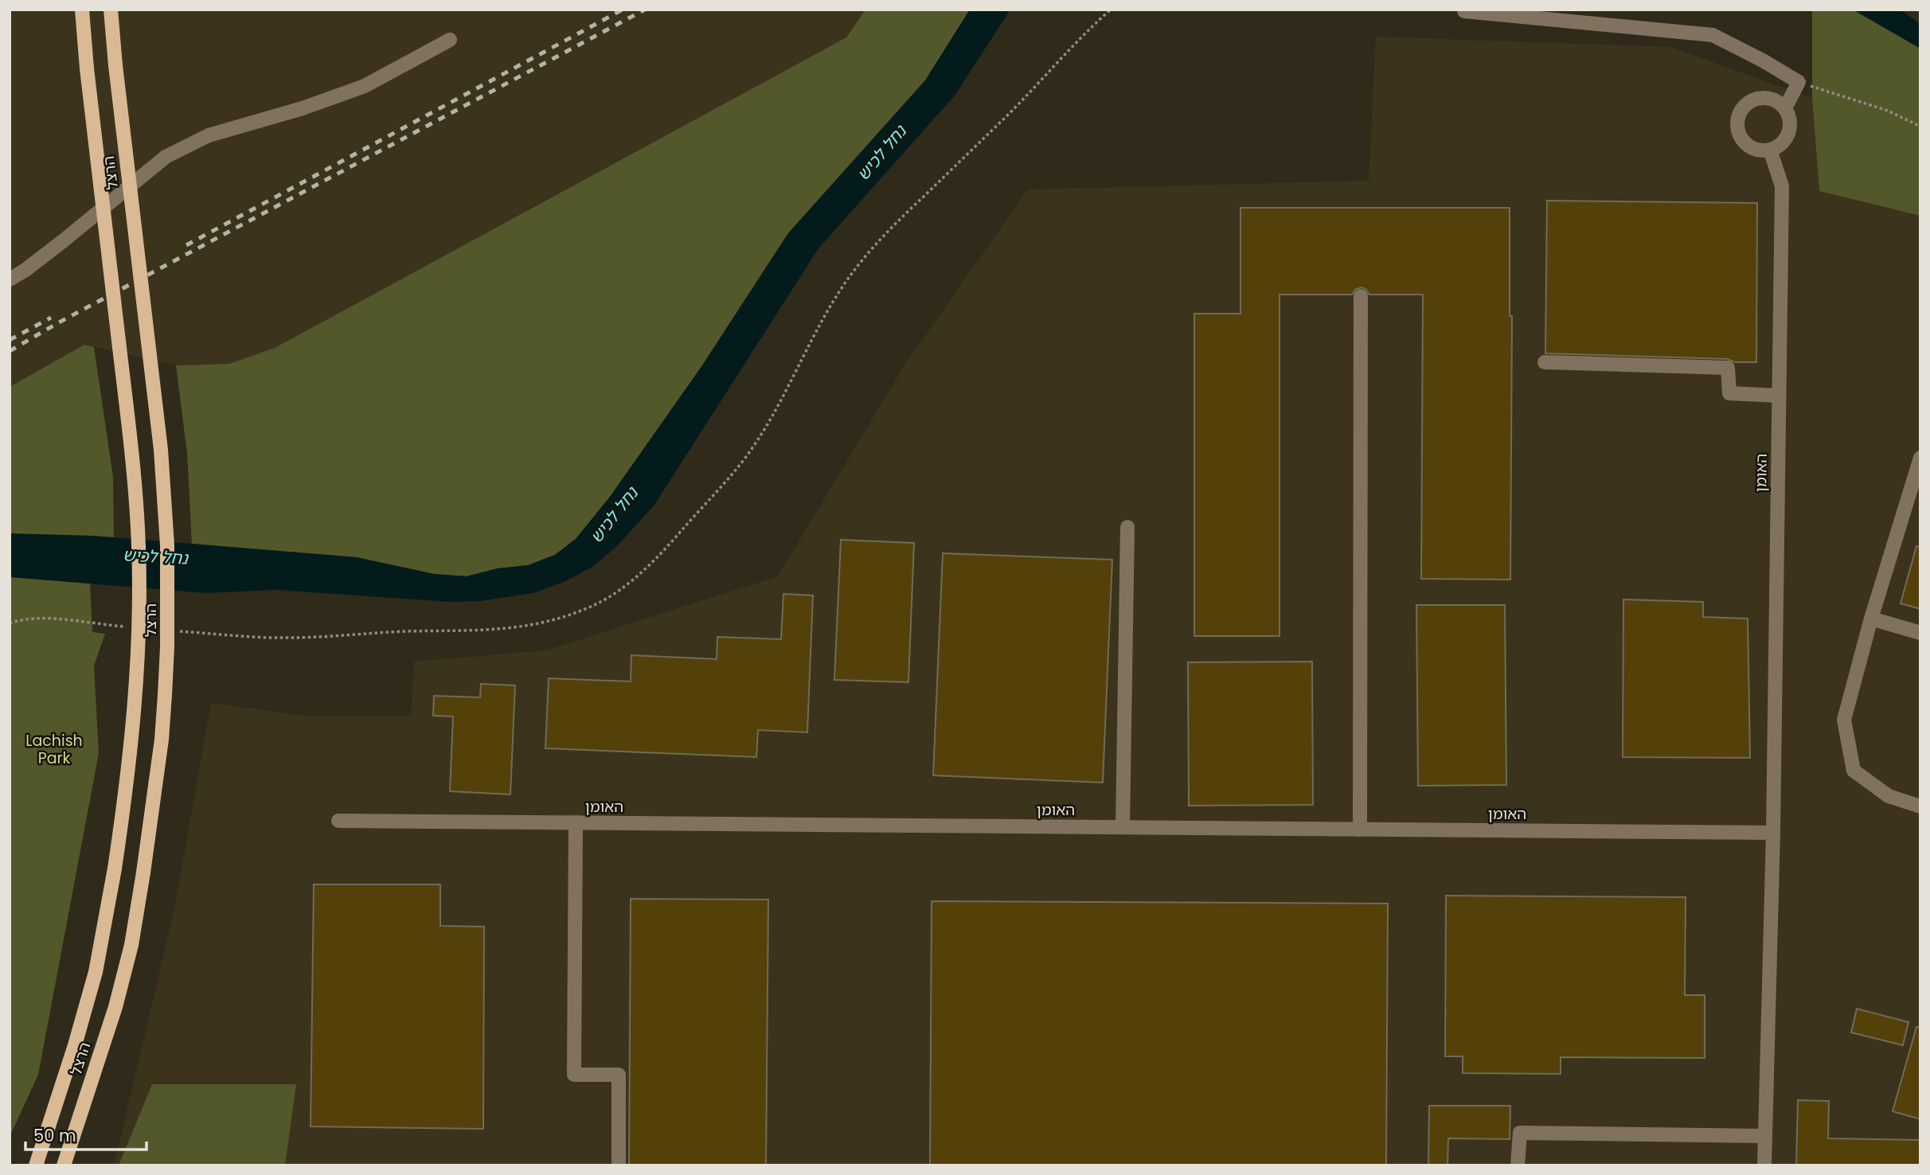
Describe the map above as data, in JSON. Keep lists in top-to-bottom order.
{
  "streets": {
    "main road": ["הרצל"],
    "street": ["האומן"]
  },
  "water": ["נחל לכיש"],
  "parks": ["Lachish Park"],
  "scale_bar": "50 m"
}
